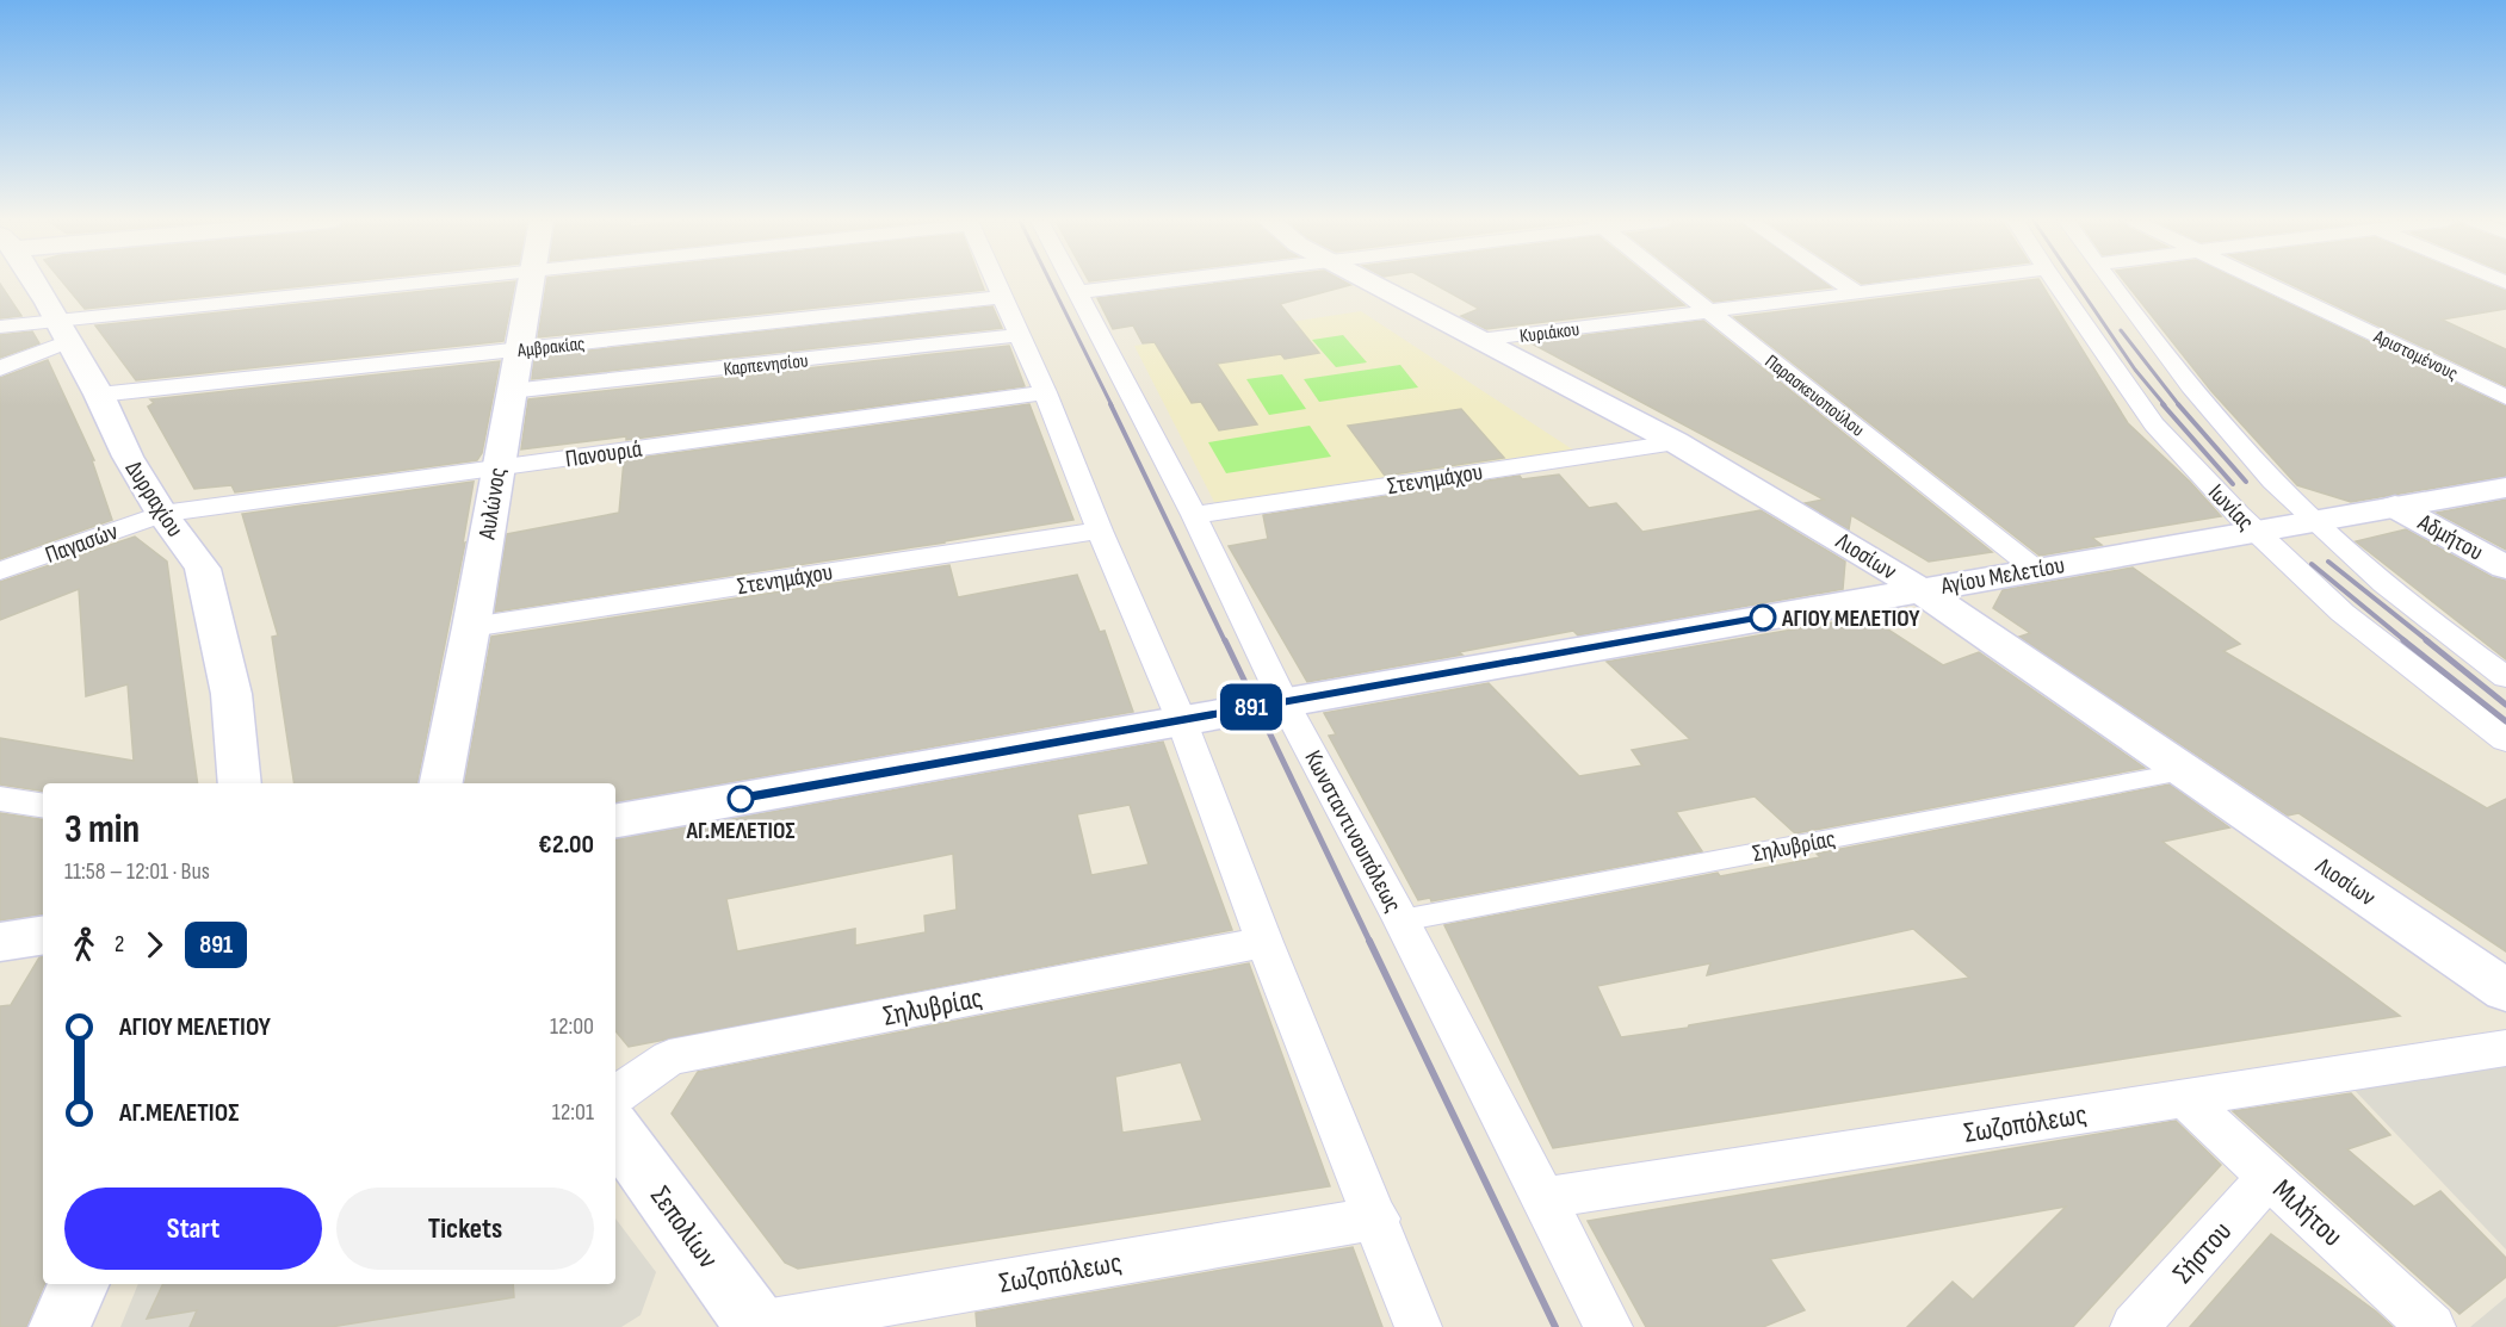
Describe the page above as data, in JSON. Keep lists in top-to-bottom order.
{
  "streets": {
    "main road": [
      "Δυρραχίου",
      "Αυλώνος",
      "Αδμήτου",
      "Λιοσίων",
      "Αγίου Μελετίου",
      "Σεπολίων"
    ],
    "street": [
      "Κυριάκου",
      "Αμβρακίας",
      "Αριστομένους",
      "Καρπενησίου",
      "Παρασκευοπούλου",
      "Πανουριά",
      "Στενημάχου",
      "Ιωνίας",
      "Παγασών",
      "Κωνσταντινουπόλεως",
      "Σηλυβρίας",
      "Σωζοπόλεως",
      "Μιλήτου",
      "Σήστου"
    ]
  },
  "crossings": [
    ["Κυριάκου", "Παρασκευοπούλου"],
    ["Κυριάκου", "Λιοσίων"],
    ["Αμβρακίας", "Δυρραχίου"],
    ["Αμβρακίας", "Αυλώνος"],
    ["Καρπενησίου", "Αυλώνος"],
    ["Παρασκευοπούλου", "Αγίου Μελετίου"],
    ["Πανουριά", "Δυρραχίου"],
    ["Πανουριά", "Αυλώνος"],
    ["Πανουριά", "Παγασών"],
    ["Στενημάχου", "Αυλώνος"],
    ["Στενημάχου", "Λιοσίων"],
    ["Στενημάχου", "Κωνσταντινουπόλεως"],
    ["Δυρραχίου", "Παγασών"],
    ["Ιωνίας", "Αγίου Μελετίου"],
    ["Αδμήτου", "Αγίου Μελετίου"],
    ["Λιοσίων", "Αγίου Μελετίου"],
    ["Λιοσίων", "Σηλυβρίας"],
    ["Αγίου Μελετίου", "Κωνσταντινουπόλεως"],
    ["Κωνσταντινουπόλεως", "Σηλυβρίας"],
    ["Κωνσταντινουπόλεως", "Σωζοπόλεως"],
    ["Σωζοπόλεως", "Μιλήτου"],
    ["Σωζοπόλεως", "Σεπολίων"],
    ["Μιλήτου", "Σήστου"]
  ],
  "places": ["ΑΓΙΟΥ ΜΕΛΕΤΙΟΥ", "ΑΓ.ΜΕΛΕΤΙΟΣ"],
  "lines": ["bus line 891"],
  "page": {
    "on_map": "891",
    "heading": ["3 min", "11:58 – 12:01 · Bus", "€2.00"],
    "legs": ["2", "891"],
    "list": [
      {
        "name": "ΑΓΙΟΥ ΜΕΛΕΤΙΟΥ",
        "value": "12:00"
      },
      {
        "name": "ΑΓ.ΜΕΛΕΤΙΟΣ",
        "value": "12:01"
      }
    ],
    "buttons": ["Start", "Tickets"]
  }
}
